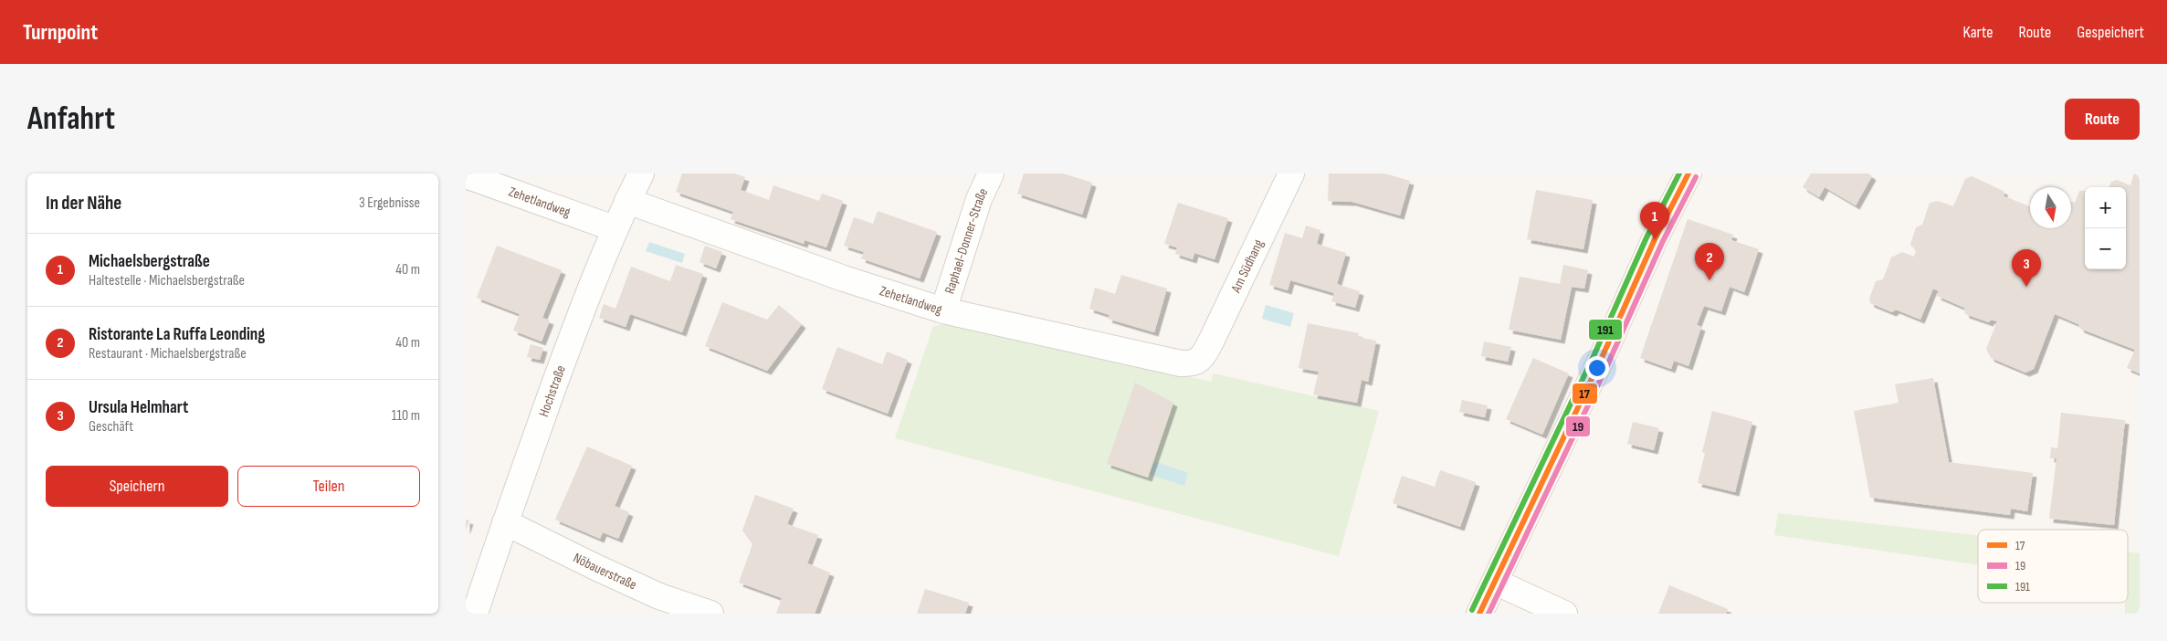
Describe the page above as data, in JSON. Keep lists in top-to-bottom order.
{
  "streets": {
    "street": [
      "Zehetlandweg",
      "Raphael-Donner-Straße",
      "Am Südhang",
      "Hochstraße",
      "Nöbauerstraße"
    ]
  },
  "crossings": [
    ["Zehetlandweg", "Raphael-Donner-Straße"],
    ["Zehetlandweg", "Am Südhang"],
    ["Zehetlandweg", "Hochstraße"],
    ["Hochstraße", "Nöbauerstraße"]
  ],
  "lines": ["transit line 17", "transit line 191", "transit line 19"],
  "legend": ["17", "19", "191"],
  "north": "bottom",
  "page": {
    "header": "Turnpoint",
    "nav": ["Karte", "Route", "Gespeichert"],
    "buttons": [
      "Route",
      ["Speichern", "Teilen"]
    ],
    "title": "Anfahrt",
    "heading": ["In der Nähe", "3 Ergebnisse"],
    "map_buttons": ["+", "−"],
    "pins": ["1", "2", "3"],
    "list": [
      {
        "mark": "1",
        "name": "Michaelsbergstraße",
        "note": "Haltestelle · Michaelsbergstraße",
        "value": "40 m"
      },
      {
        "mark": "2",
        "name": "Ristorante La Ruffa Leonding",
        "note": "Restaurant · Michaelsbergstraße",
        "value": "40 m"
      },
      {
        "mark": "3",
        "name": "Ursula Helmhart",
        "note": "Geschäft",
        "value": "110 m"
      }
    ]
  }
}
